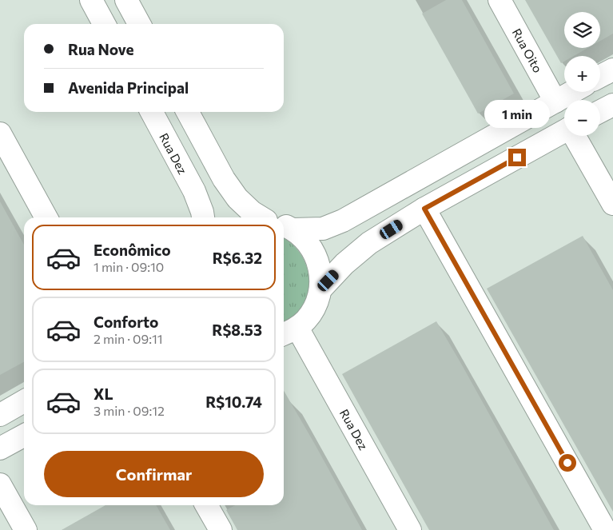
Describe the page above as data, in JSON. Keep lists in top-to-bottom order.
{
  "streets": {
    "street": ["Rua Oito", "Rua Dez"]
  },
  "page": {
    "map_buttons": ["+", "−"],
    "banner": ["Rua Nove", "Avenida Principal"],
    "bubble": "1 min",
    "list": [
      {
        "name": "Econômico",
        "note": "1 min · 09:10",
        "value": "R$6.32"
      },
      {
        "name": "Conforto",
        "note": "2 min · 09:11",
        "value": "R$8.53"
      },
      {
        "name": "XL",
        "note": "3 min · 09:12",
        "value": "R$10.74"
      }
    ],
    "buttons": "Confirmar"
  }
}
